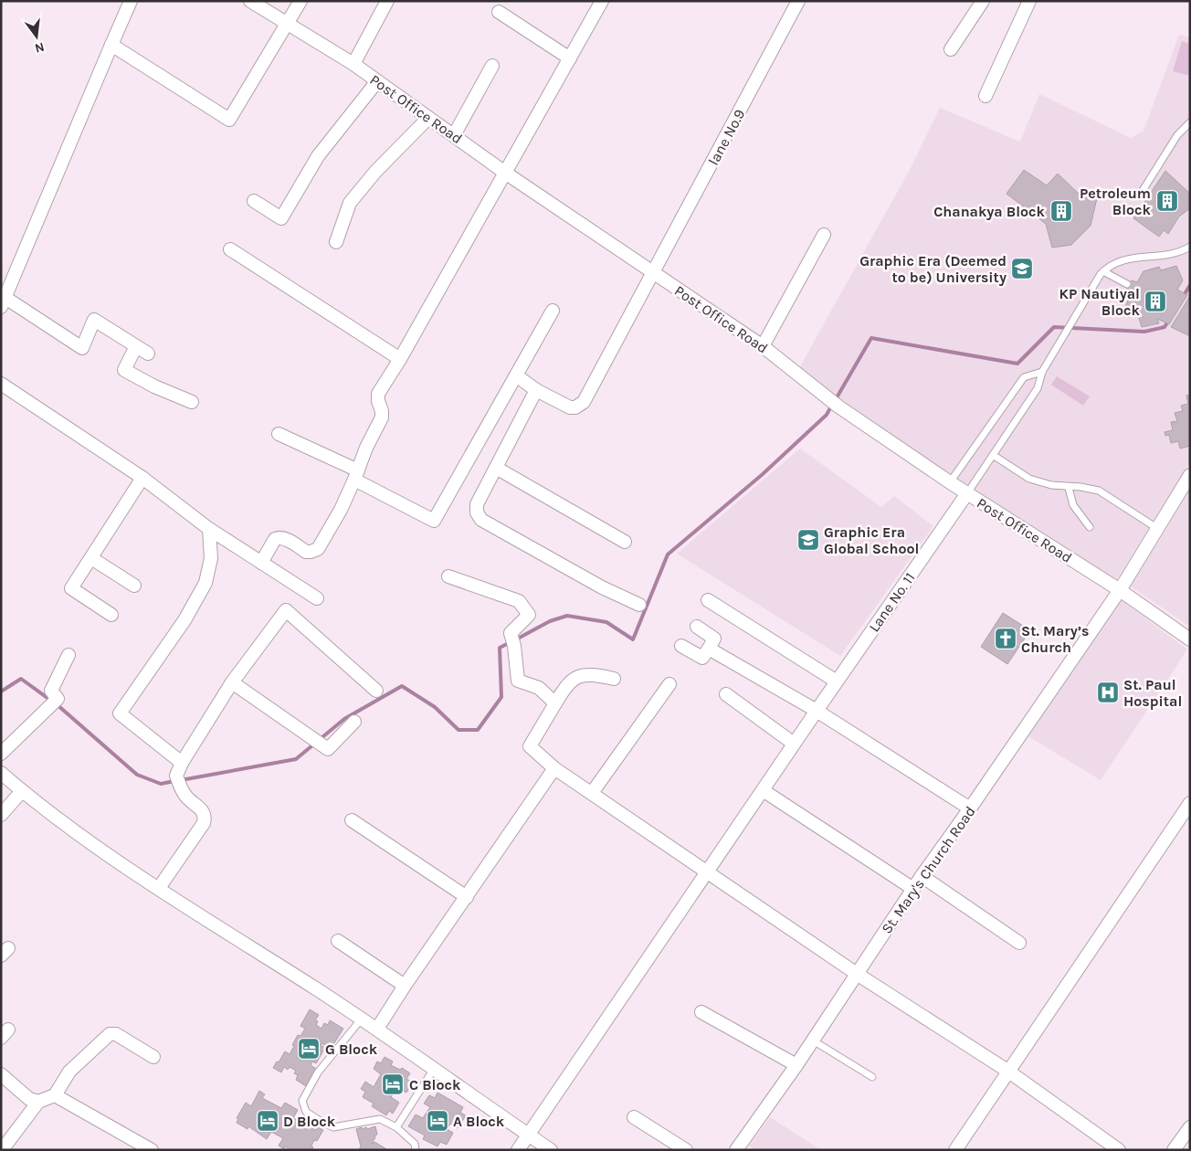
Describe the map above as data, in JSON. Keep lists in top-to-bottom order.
{
  "streets": {
    "street": [
      "Post Office Road",
      "lane No.9",
      "Lane No. 11",
      "St. Mary's Church Road"
    ]
  },
  "crossings": [
    ["Post Office Road", "lane No.9"],
    ["Post Office Road", "Lane No. 11"],
    ["Post Office Road", "St. Mary's Church Road"]
  ],
  "places": {
    "building": ["Petroleum Block", "Chanakya Block", "KP Nautiyal Block"],
    "school or university": ["Graphic Era (Deemed to be) University", "Graphic Era Global School"],
    "church": ["St. Mary’s Church"],
    "hospital": ["St. Paul Hospital"],
    "hotel": [
      "G Block",
      "C Block",
      "D Block",
      "A Block"
    ]
  },
  "north": "bottom"
}
